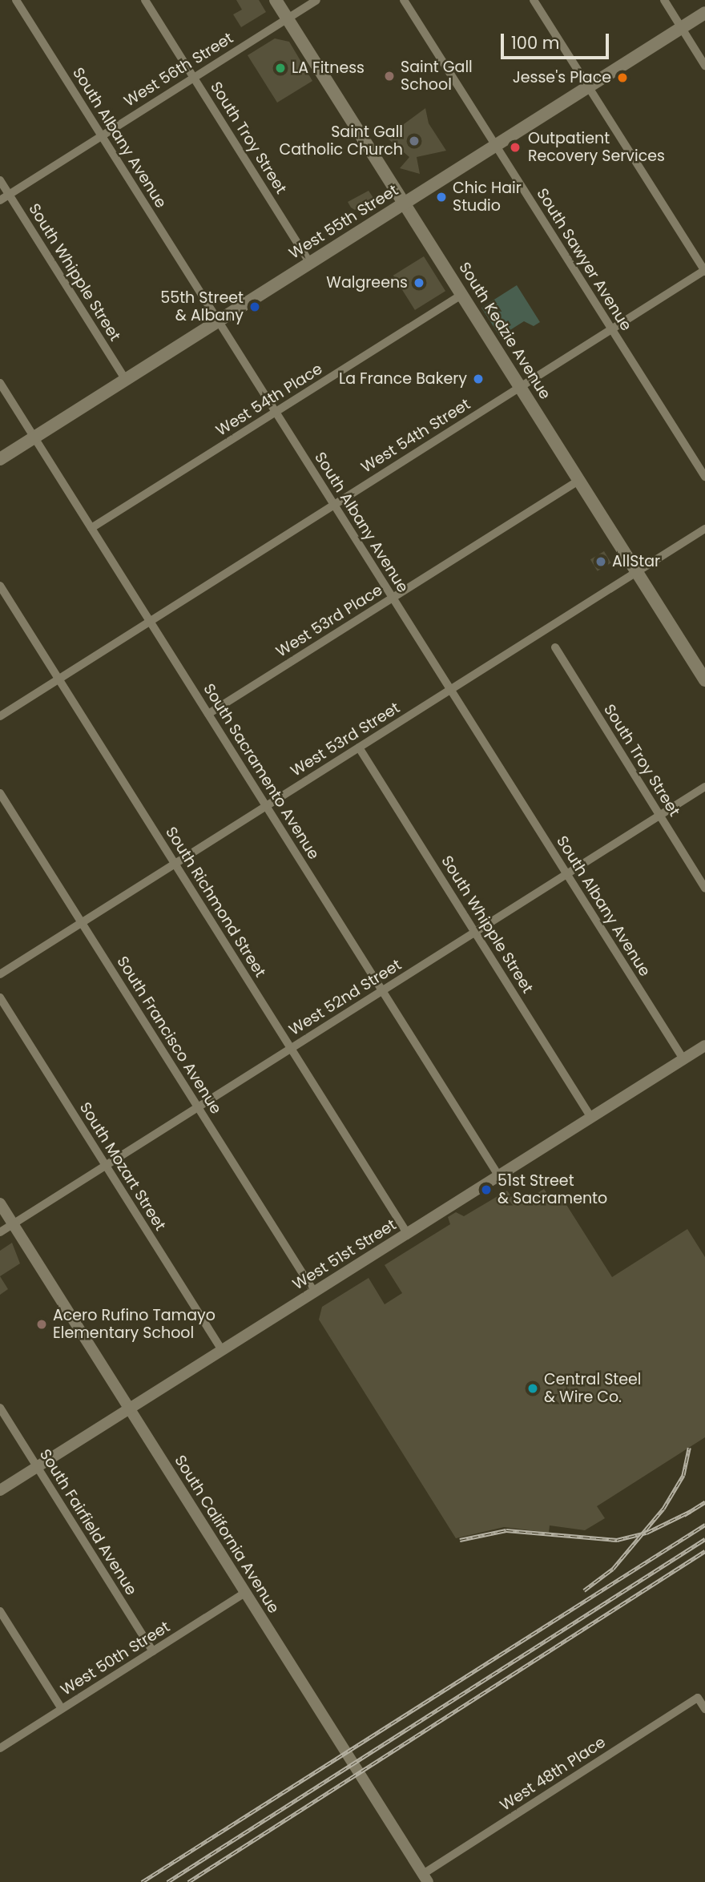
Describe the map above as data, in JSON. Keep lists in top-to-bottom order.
{
  "streets": {
    "main road": ["West 55th Street", "South Kedzie Avenue"],
    "street": [
      "West 56th Street",
      "South Albany Avenue",
      "South Troy Street",
      "South Sawyer Avenue",
      "South Whipple Street",
      "West 54th Place",
      "West 54th Street",
      "West 53rd Place",
      "West 53rd Street",
      "South Sacramento Avenue",
      "South Richmond Street",
      "West 52nd Street",
      "South Francisco Avenue",
      "South Mozart Street",
      "West 51st Street",
      "South Fairfield Avenue",
      "South California Avenue",
      "West 50th Street",
      "West 48th Place"
    ]
  },
  "crossings": [
    ["West 56th Street", "South Albany Avenue"],
    ["West 56th Street", "South Troy Street"],
    ["West 56th Street", "South Whipple Street"],
    ["West 56th Street", "South Kedzie Avenue"],
    ["South Albany Avenue", "West 55th Street"],
    ["South Albany Avenue", "West 54th Place"],
    ["South Albany Avenue", "West 54th Street"],
    ["South Albany Avenue", "West 53rd Place"],
    ["South Albany Avenue", "West 53rd Street"],
    ["South Albany Avenue", "West 52nd Street"],
    ["South Albany Avenue", "West 51st Street"],
    ["South Troy Street", "West 55th Street"],
    ["South Troy Street", "West 52nd Street"],
    ["West 55th Street", "South Sawyer Avenue"],
    ["West 55th Street", "South Whipple Street"],
    ["West 55th Street", "South Kedzie Avenue"],
    ["West 55th Street", "South Sacramento Avenue"],
    ["South Sawyer Avenue", "West 54th Street"],
    ["South Whipple Street", "West 53rd Street"],
    ["South Whipple Street", "West 52nd Street"],
    ["South Whipple Street", "West 51st Street"],
    ["South Kedzie Avenue", "West 54th Place"],
    ["South Kedzie Avenue", "West 54th Street"],
    ["South Kedzie Avenue", "West 53rd Place"],
    ["South Kedzie Avenue", "West 53rd Street"],
    ["West 54th Place", "South Sacramento Avenue"],
    ["West 54th Street", "South Sacramento Avenue"],
    ["West 54th Street", "South Richmond Street"],
    ["West 53rd Place", "South Sacramento Avenue"],
    ["West 53rd Street", "South Sacramento Avenue"],
    ["West 53rd Street", "South Richmond Street"],
    ["West 53rd Street", "South Francisco Avenue"],
    ["South Sacramento Avenue", "West 52nd Street"],
    ["South Sacramento Avenue", "West 51st Street"],
    ["South Richmond Street", "West 52nd Street"],
    ["South Richmond Street", "West 51st Street"],
    ["West 52nd Street", "South Francisco Avenue"],
    ["West 52nd Street", "South Mozart Street"],
    ["West 52nd Street", "South California Avenue"],
    ["South Francisco Avenue", "West 51st Street"],
    ["South Mozart Street", "West 51st Street"],
    ["West 51st Street", "South Fairfield Avenue"],
    ["West 51st Street", "South California Avenue"],
    ["South Fairfield Avenue", "West 50th Street"],
    ["South California Avenue", "West 50th Street"],
    ["South California Avenue", "West 48th Place"]
  ],
  "places": [
    "LA Fitness",
    "Saint Gall School",
    "Jesse's Place",
    "Saint Gall Catholic Church",
    "Outpatient Recovery Services",
    "Chic Hair Studio",
    "Walgreens",
    "55th Street & Albany",
    "La France Bakery",
    "AllStar",
    "51st Street & Sacramento",
    "Acero Rufino Tamayo Elementary School",
    "Central Steel & Wire Co."
  ],
  "scale_bar": "100 m"
}
